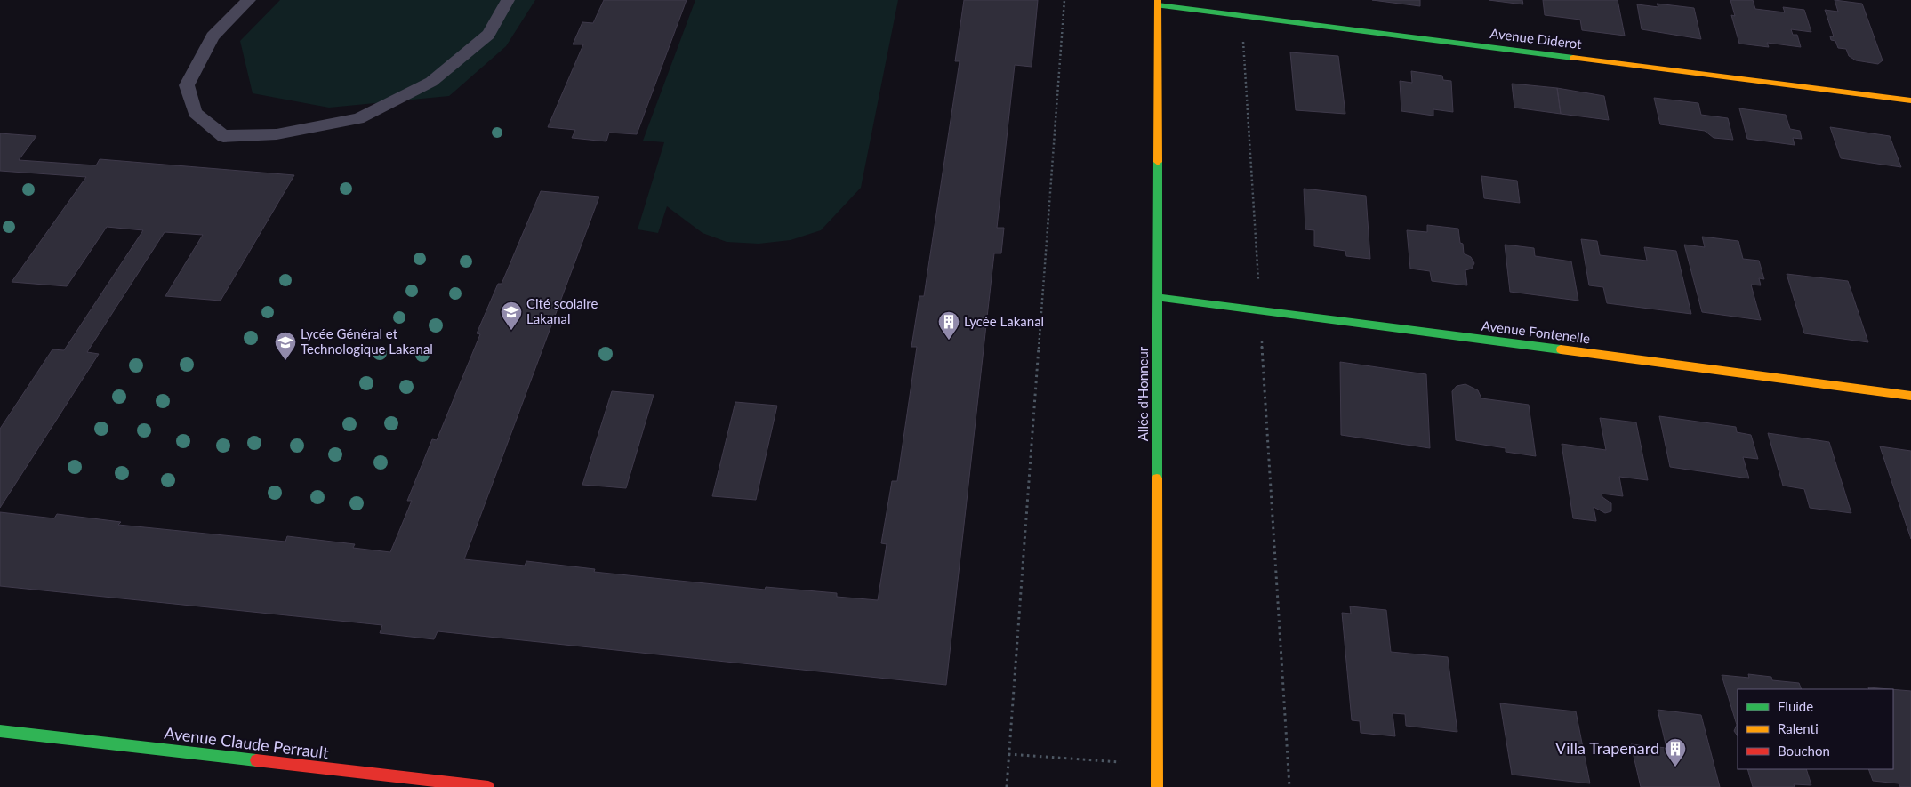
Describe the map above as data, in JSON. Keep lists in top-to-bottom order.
{
  "streets": {
    "street": [
      "Avenue Diderot",
      "Avenue Fontenelle",
      "Allée d'Honneur",
      "Avenue Claude Perrault"
    ]
  },
  "crossings": [
    ["Avenue Diderot", "Allée d'Honneur"],
    ["Avenue Fontenelle", "Allée d'Honneur"]
  ],
  "places": {
    "school or university": ["Cité scolaire Lakanal", "Lycée Général et Technologique Lakanal"],
    "building": ["Lycée Lakanal", "Villa Trapenard"]
  },
  "legend": ["Fluide", "Ralenti", "Bouchon"]
}
